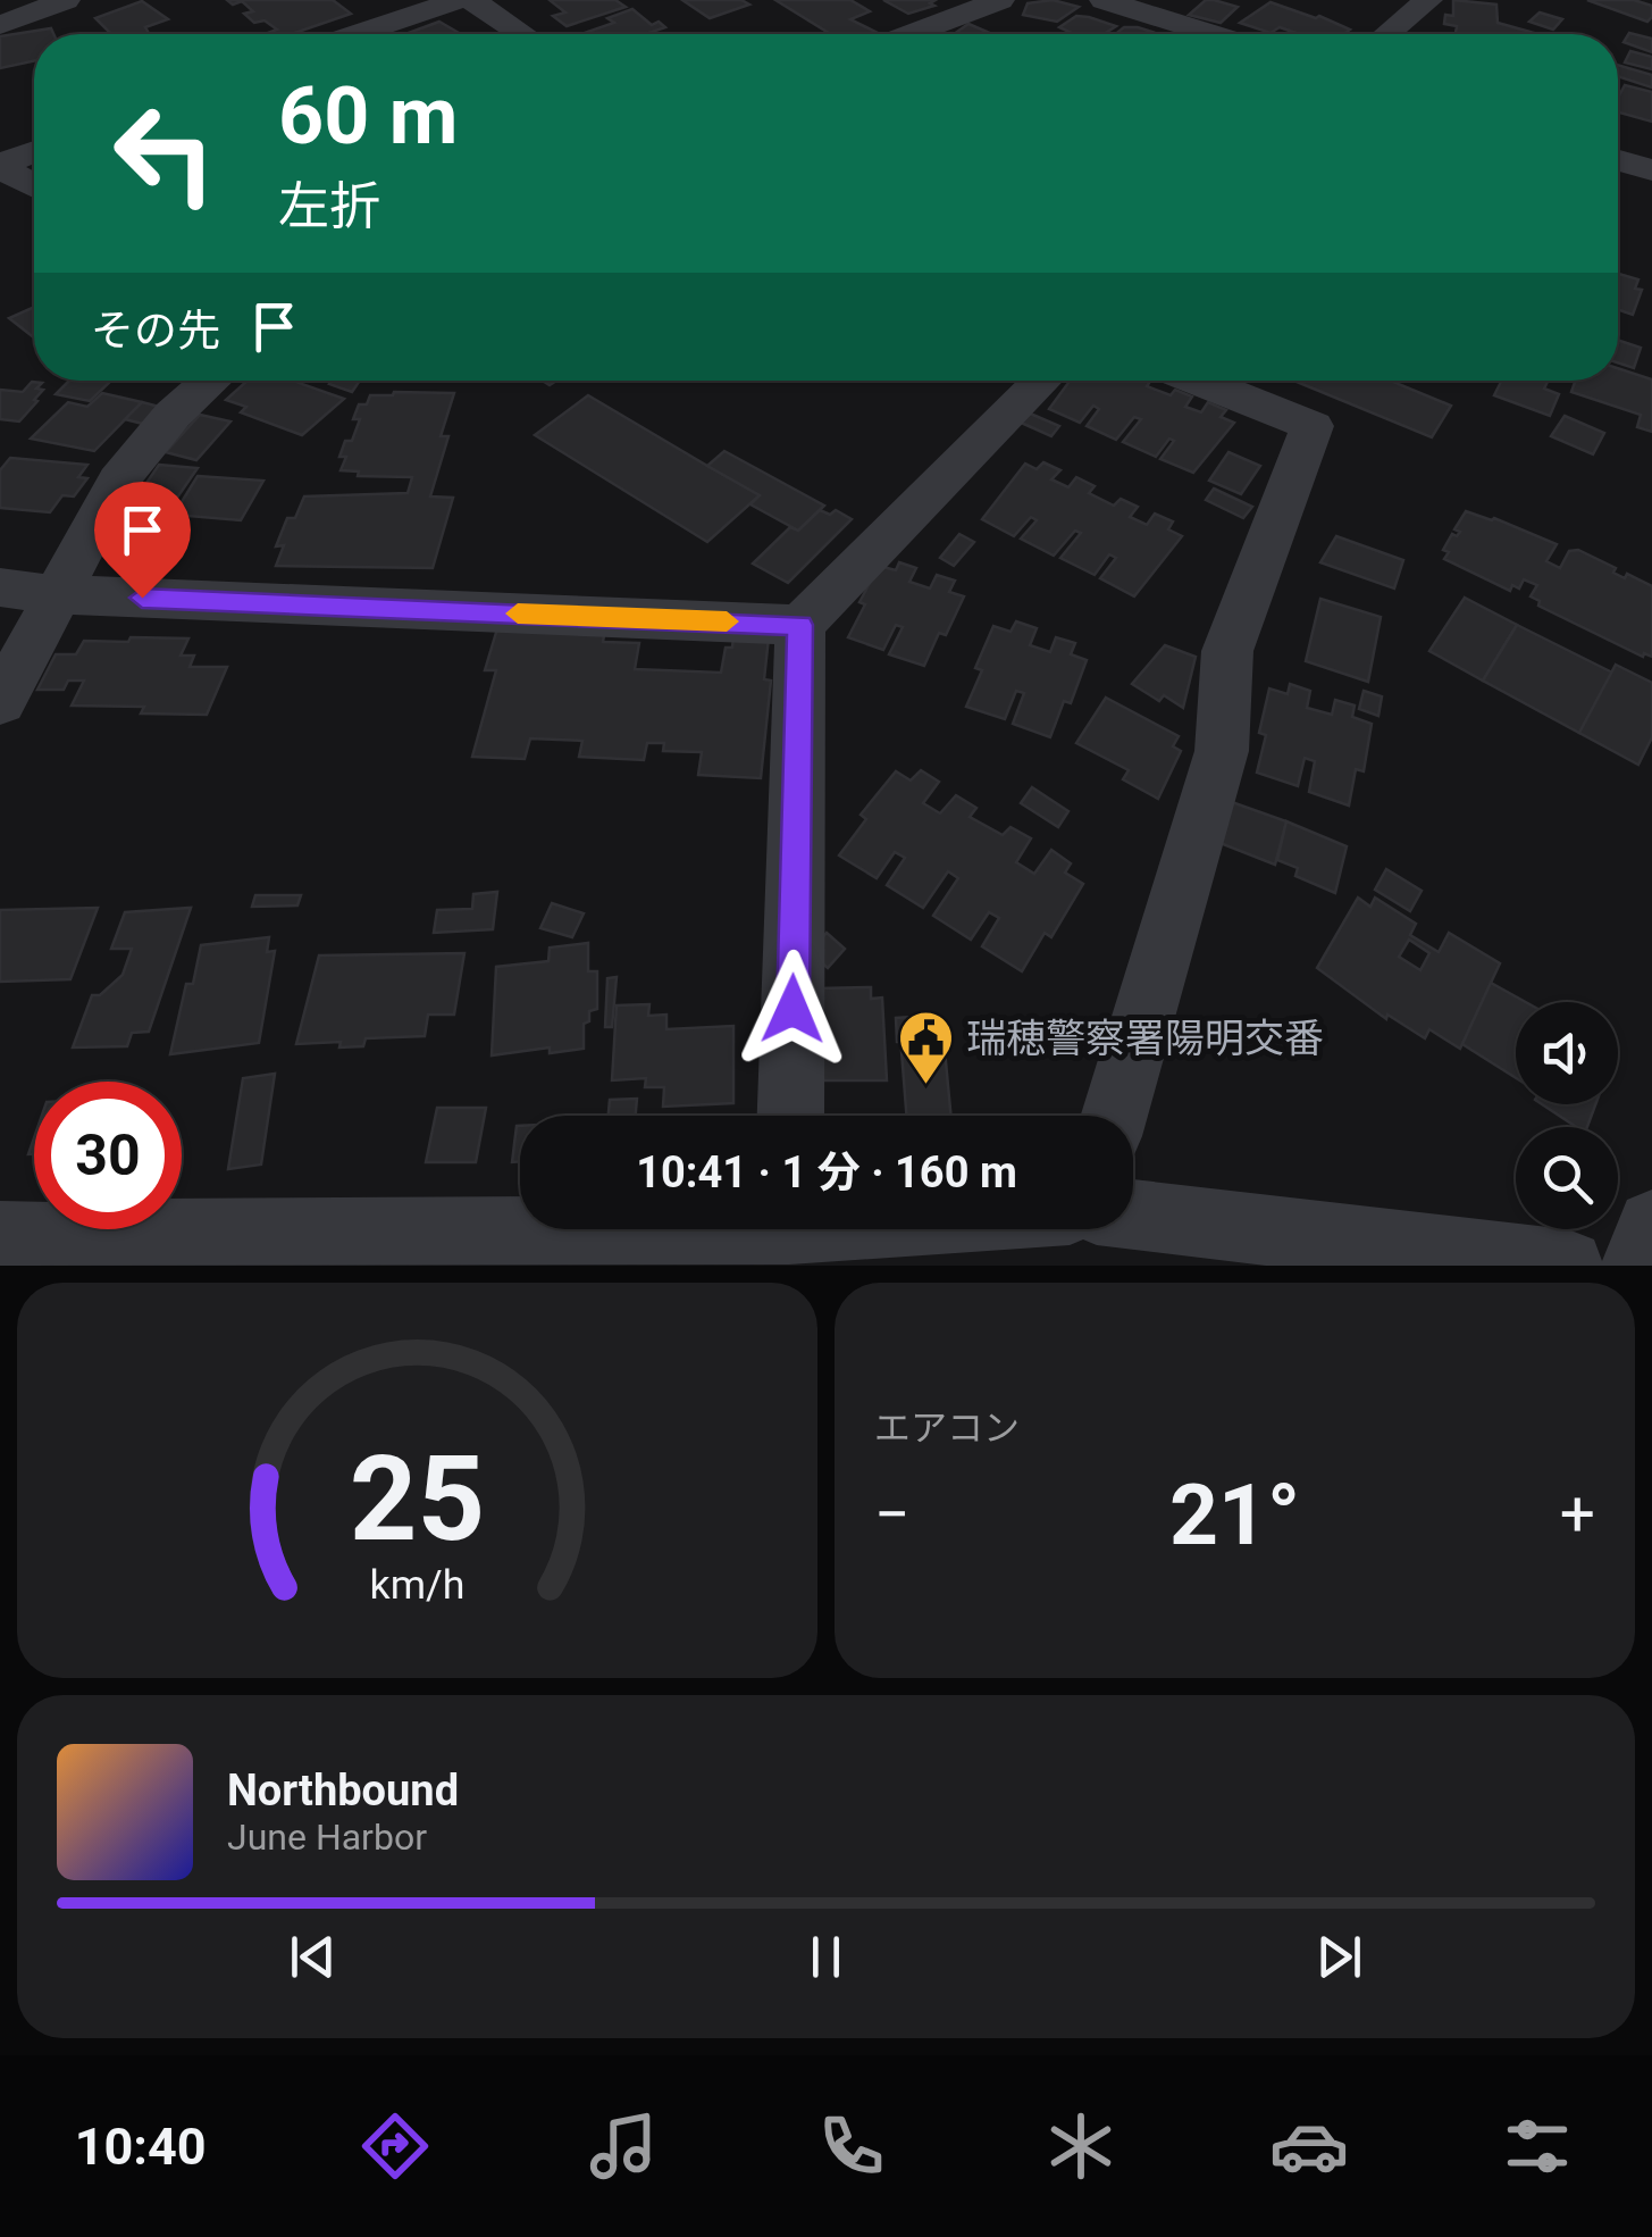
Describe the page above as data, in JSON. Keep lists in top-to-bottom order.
{
  "places": {
    "public building": ["瑞穂警察署陽明交番"]
  },
  "page": {
    "turn": ["60 m", "左折"],
    "then": "その先",
    "limit": "30",
    "trip": "10:41 · 1 分 · 160 m",
    "tile": "エアコン",
    "heat": ["−", "21°", "+"],
    "song": ["Northbound", "June Harbor"],
    "tabs": "10:40",
    "gauge": ["25", "km/h"]
  }
}
